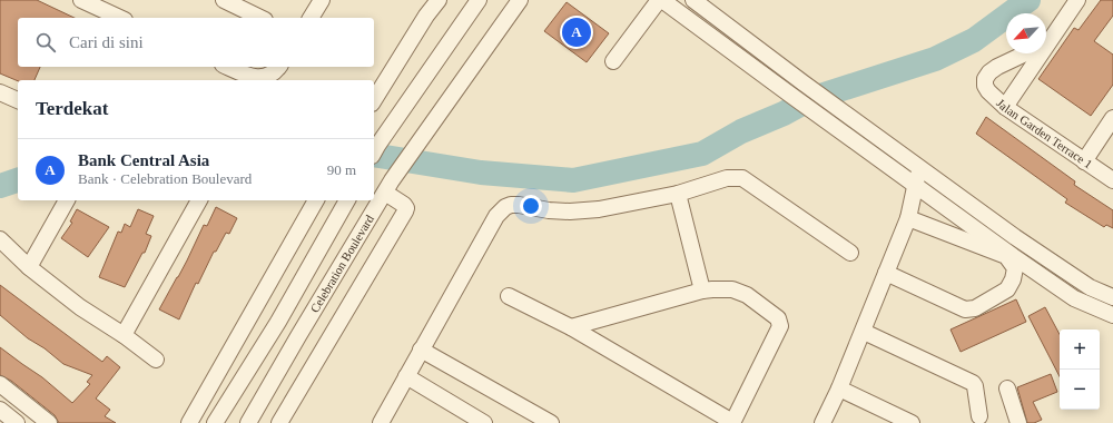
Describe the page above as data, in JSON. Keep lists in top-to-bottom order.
{
  "streets": {
    "street": ["Jalan Garden Terrace 1", "Celebration Boulevard"]
  },
  "north": "bottom left",
  "page": {
    "pins": "A",
    "search": "Cari di sini",
    "heading": "Terdekat",
    "list": [
      {
        "mark": "A",
        "name": "Bank Central Asia",
        "note": "Bank · Celebration Boulevard",
        "value": "90 m"
      }
    ],
    "map_buttons": ["+", "−"]
  }
}
